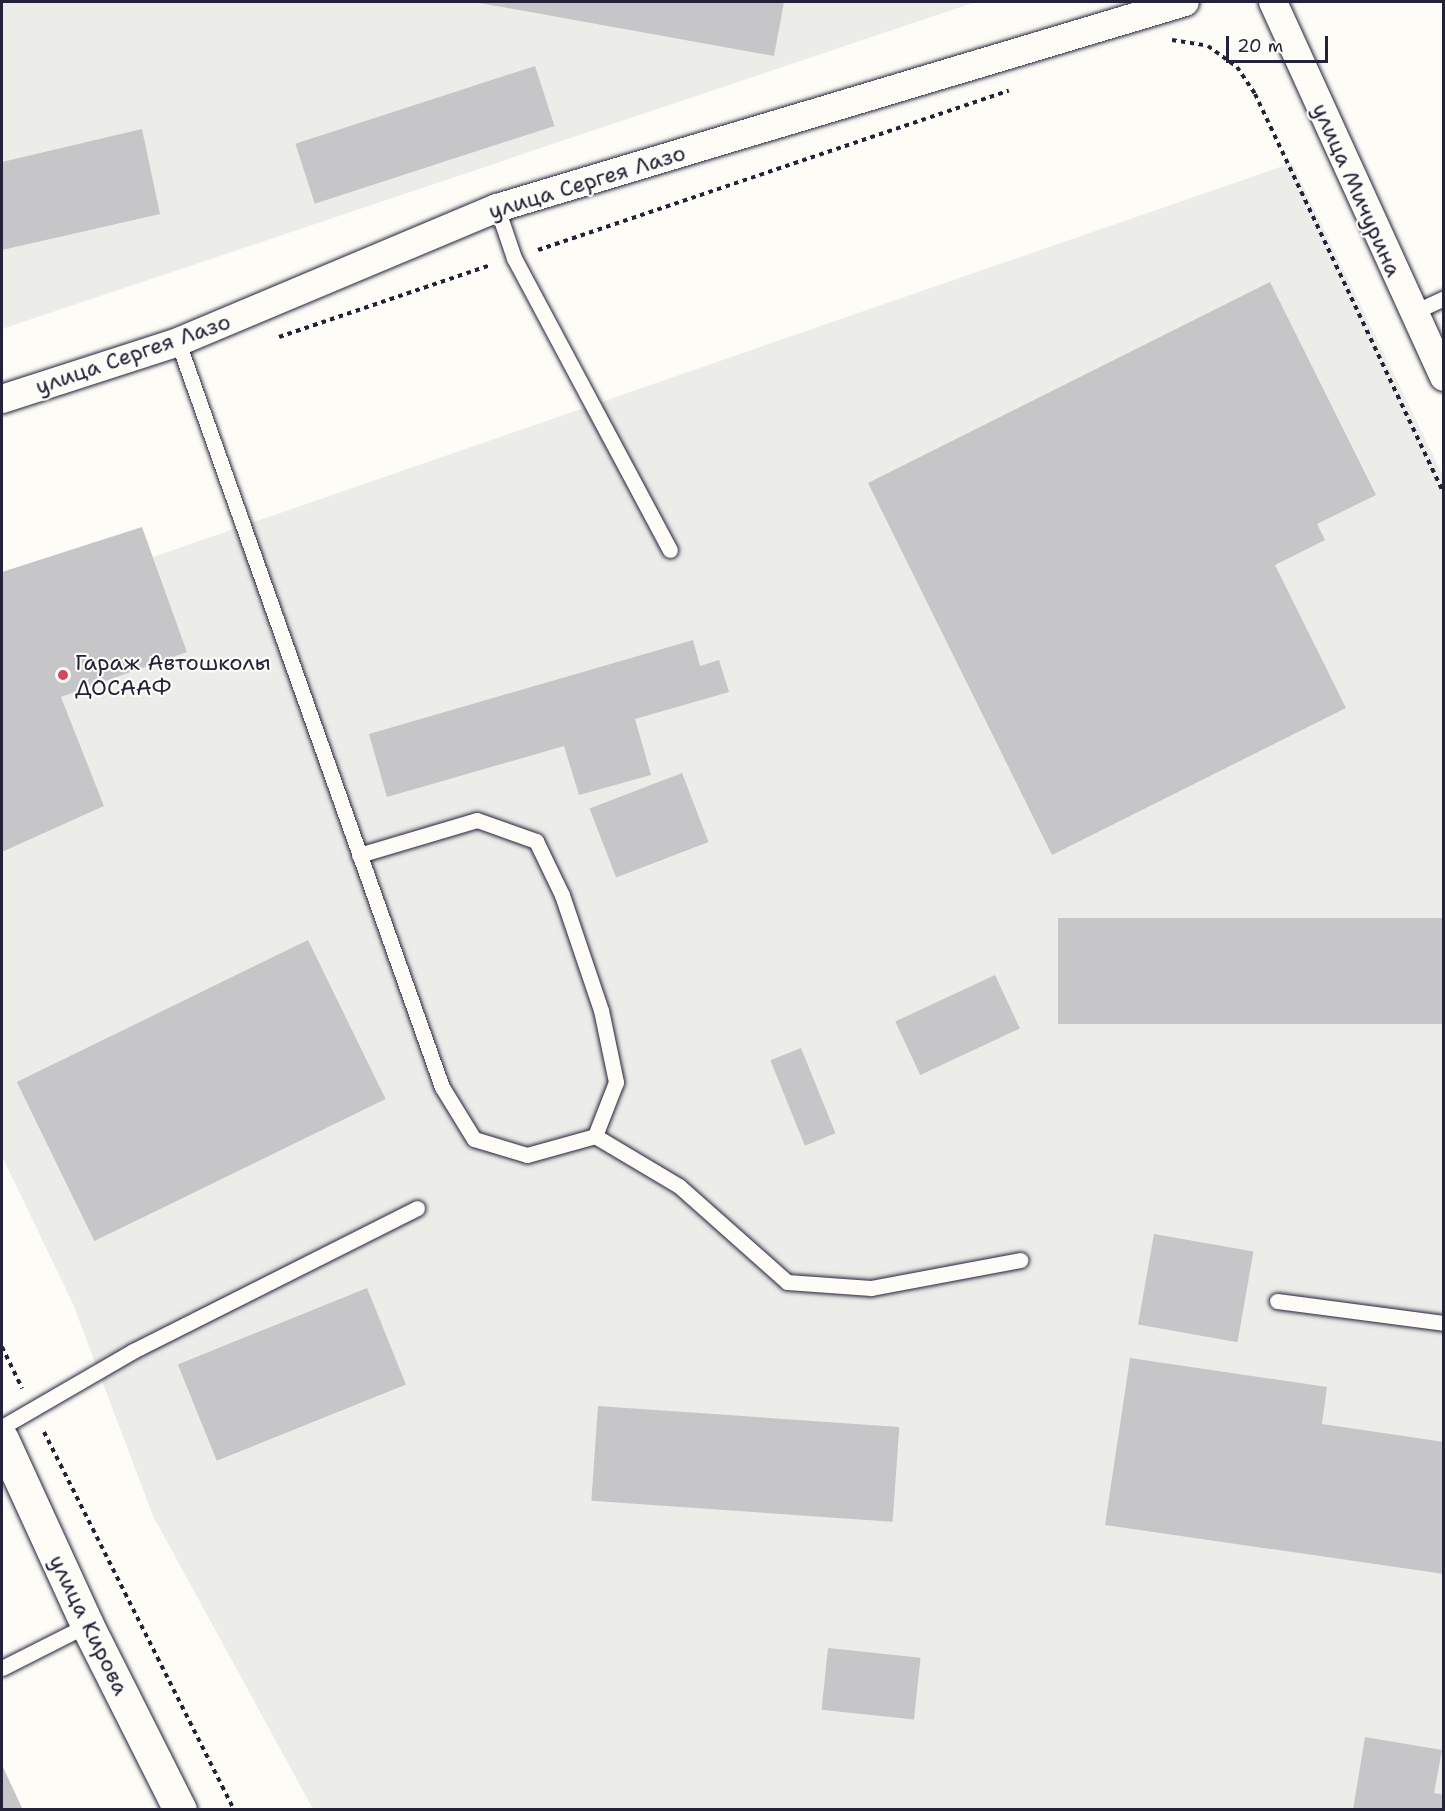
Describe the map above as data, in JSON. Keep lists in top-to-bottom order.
{
  "streets": {
    "main road": ["улица Кирова"],
    "street": ["улица Сергея Лазо", "улица Мичурина"]
  },
  "places": ["Гараж Автошколы ДОСААФ"],
  "scale_bar": "20 m"
}
